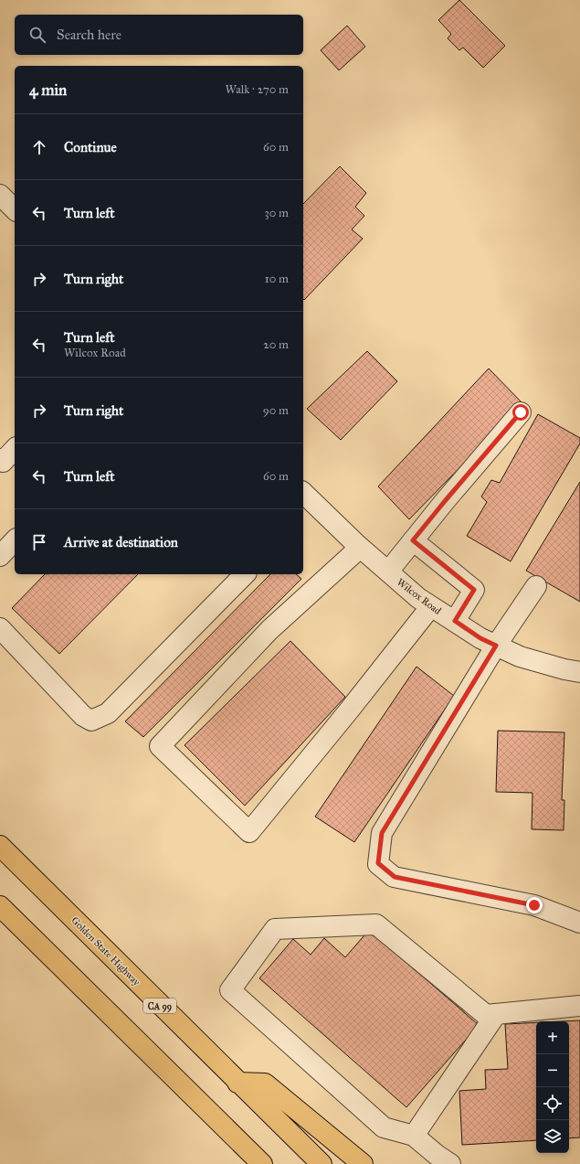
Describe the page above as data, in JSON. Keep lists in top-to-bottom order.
{
  "streets": {
    "highway": ["Golden State Highway", "CA 99"],
    "street": ["Wilcox Road"]
  },
  "page": {
    "search": "Search here",
    "heading": ["4 min", "Walk · 270 m"],
    "list": [
      ["Continue", "60 m"],
      ["Turn left", "30 m"],
      ["Turn right", "10 m"],
      ["Turn left", "Wilcox Road", "20 m"],
      ["Turn right", "90 m"],
      ["Turn left", "60 m"],
      "Arrive at destination"
    ],
    "map_buttons": ["+", "−"]
  }
}
